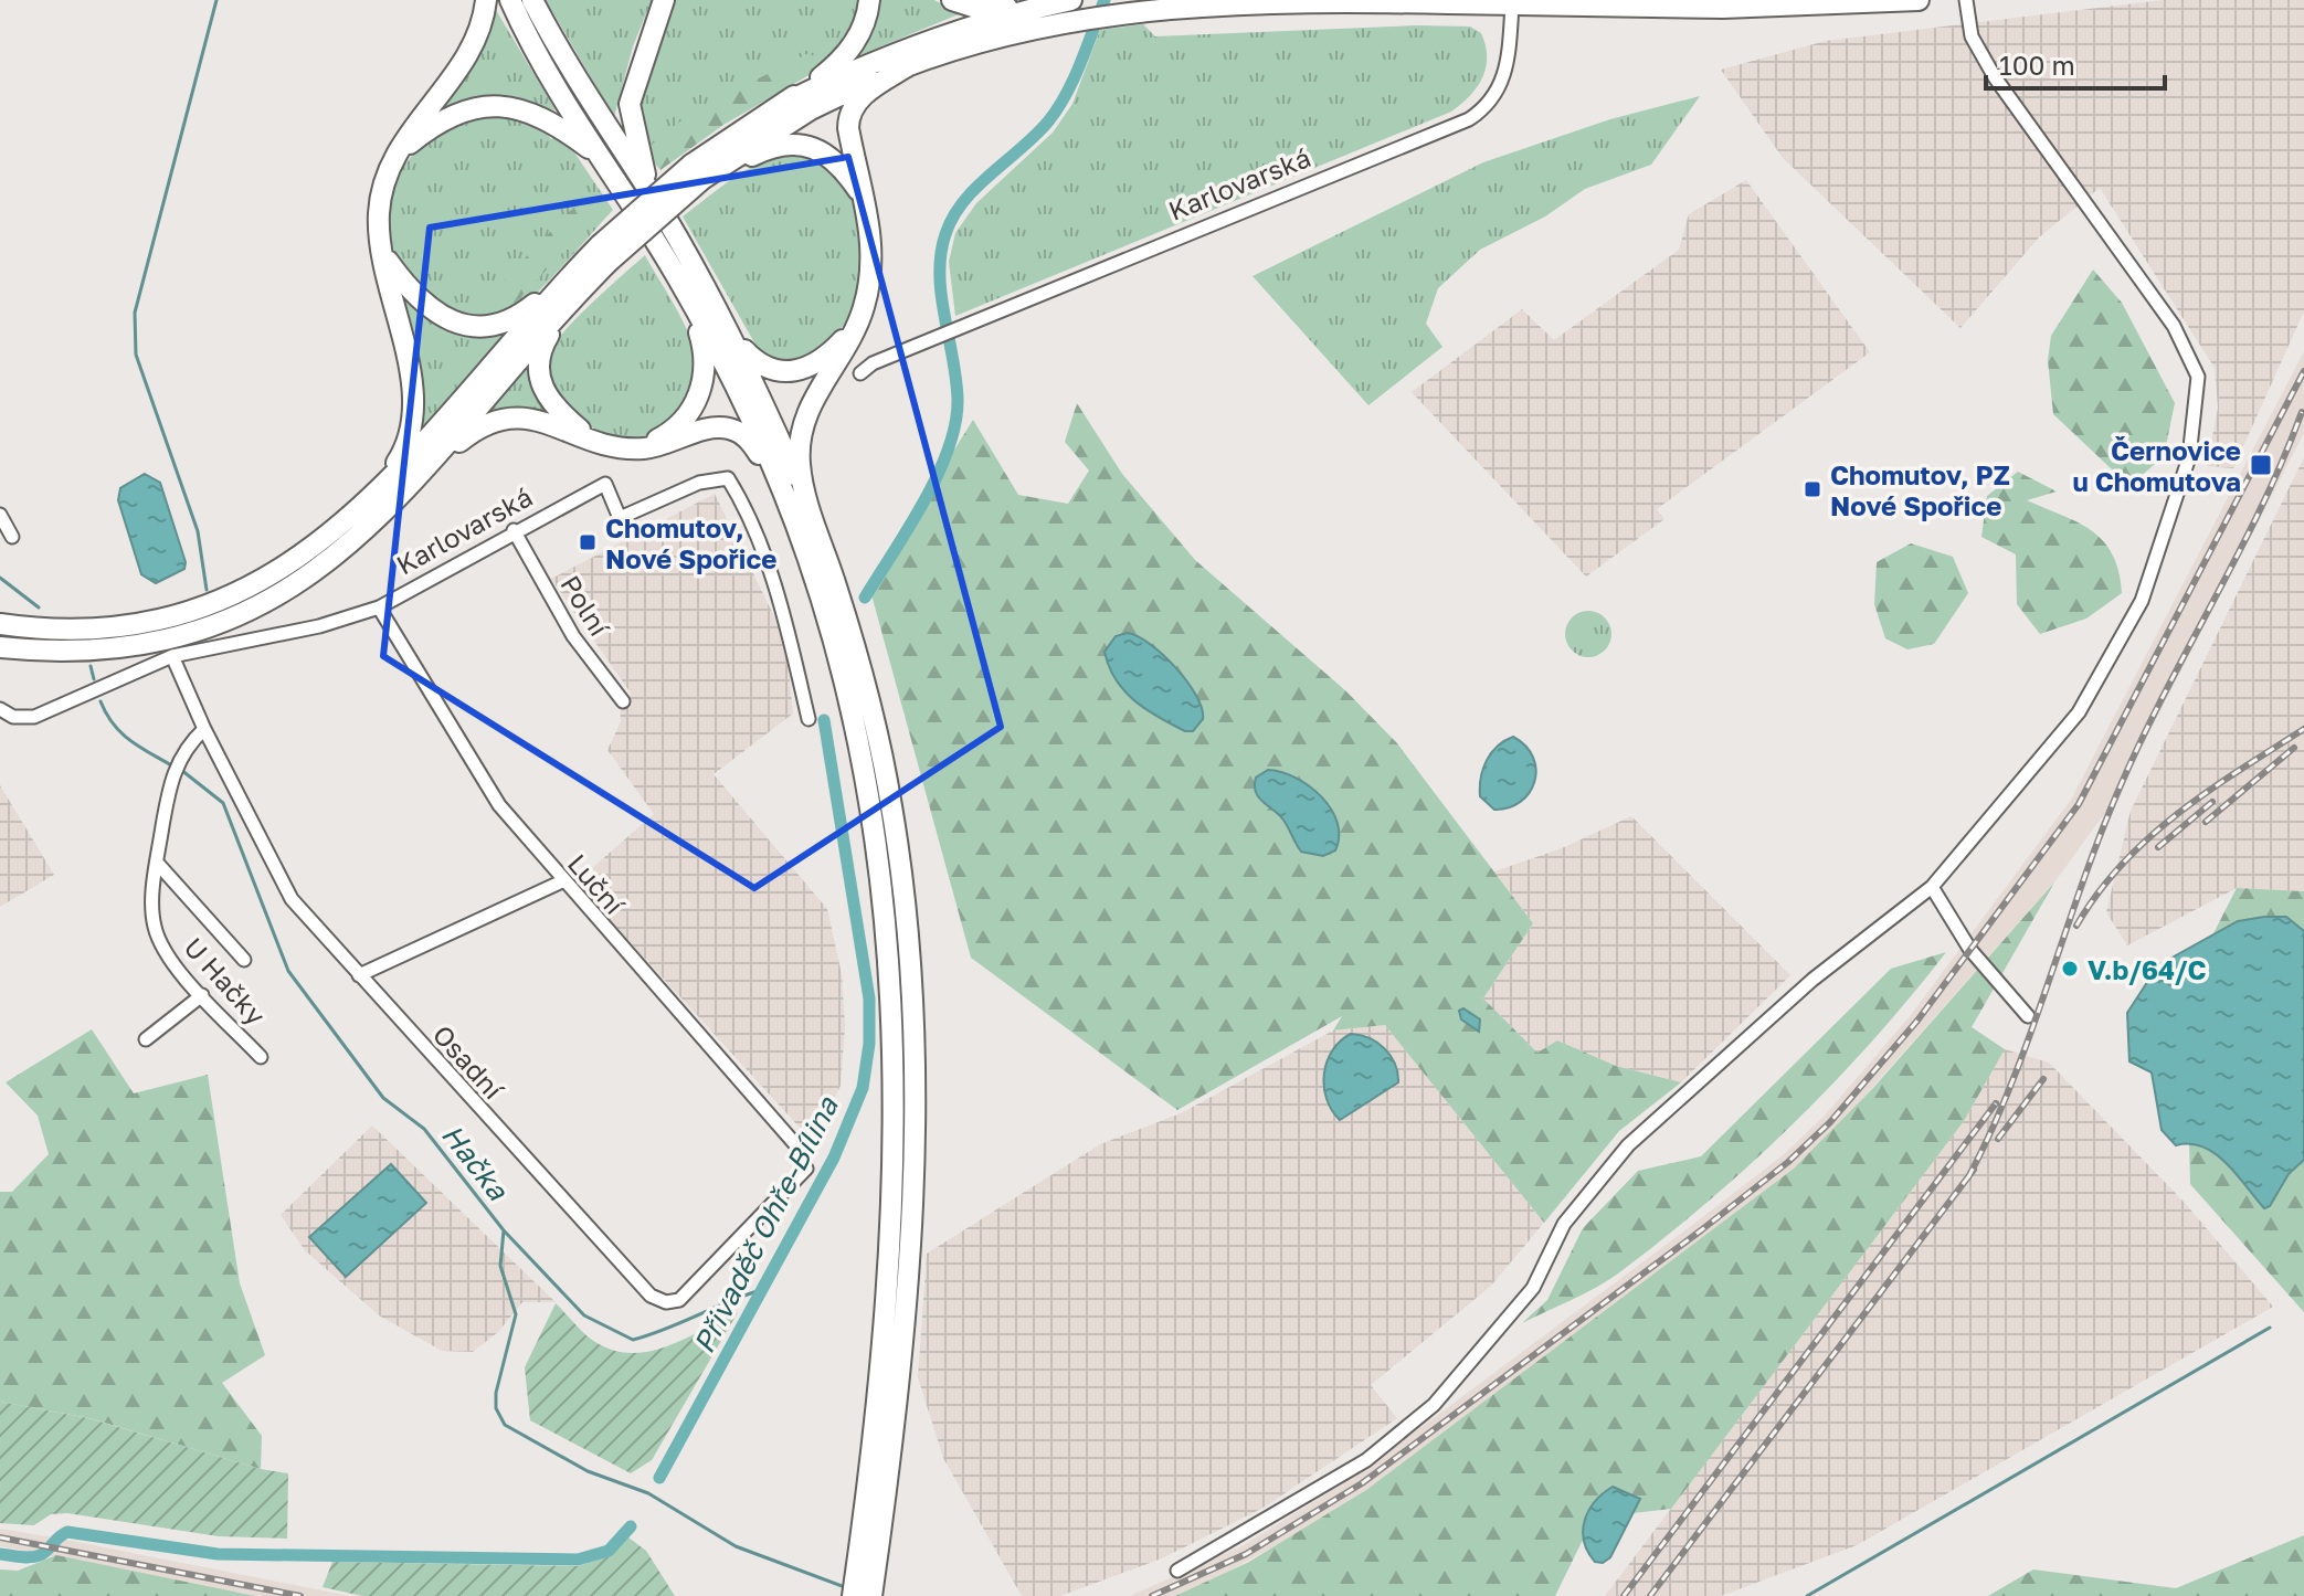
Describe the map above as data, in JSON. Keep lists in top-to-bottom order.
{
  "streets": {
    "street": [
      "Karlovarská",
      "Polní",
      "Luční",
      "U Hačky",
      "Osadní"
    ]
  },
  "crossings": [
    ["Karlovarská", "Polní"],
    ["Karlovarská", "Luční"],
    ["Karlovarská", "Osadní"],
    ["Luční", "Osadní"],
    ["U Hačky", "Osadní"]
  ],
  "water": ["Hačka", "Přivaděč Ohře-Bílina"],
  "places": {
    "transit": ["Černovice u Chomutova", "Chomutov, PZ Nové Spořice", "Chomutov, Nové Spořice"],
    "other": ["V.b/64/C"]
  },
  "scale_bar": "100 m"
}
